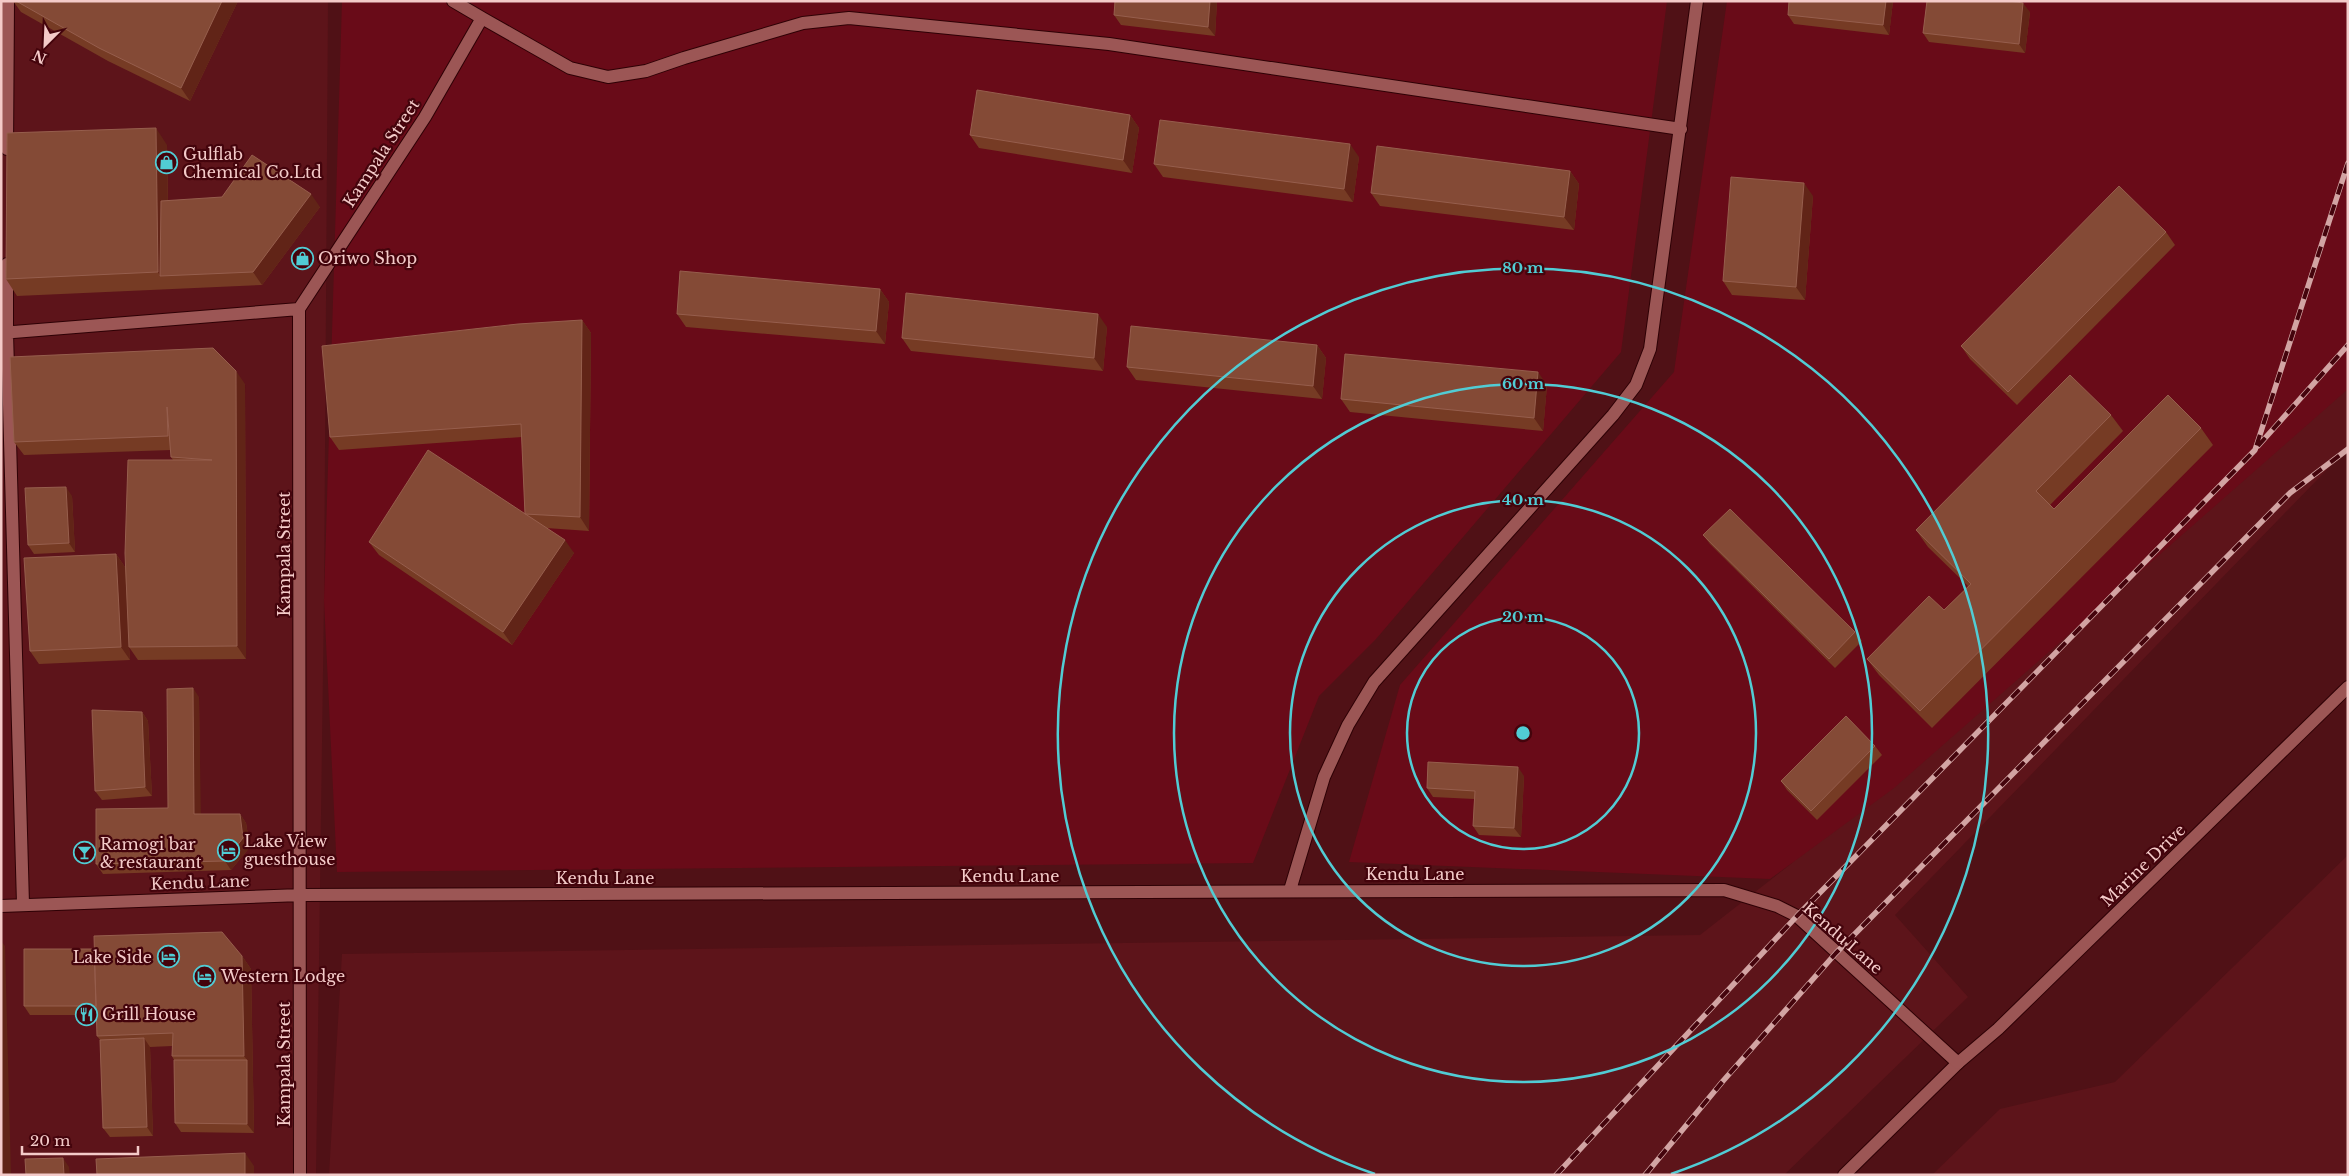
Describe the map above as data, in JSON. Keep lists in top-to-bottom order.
{
  "streets": {
    "street": ["Kampala Street", "Marine Drive", "Kendu Lane"]
  },
  "crossings": [
    ["Kampala Street", "Kendu Lane"],
    ["Marine Drive", "Kendu Lane"]
  ],
  "places": {
    "shop": ["Gulflab Chemical Co.Ltd", "Oriwo Shop"],
    "hotel": ["Lake View guesthouse", "Lake Side", "Western Lodge"],
    "bar": ["Ramogi bar & restaurant"],
    "restaurant": ["Grill House"]
  },
  "scale_bar": "20 m",
  "north": "bottom left",
  "rings": [
    "80 m",
    "60 m",
    "40 m",
    "20 m"
  ]
}
